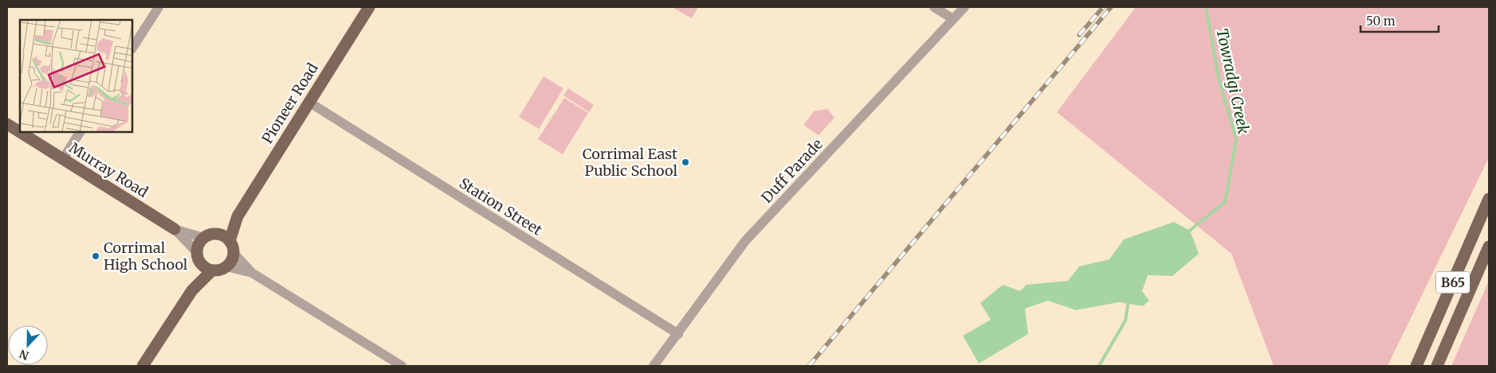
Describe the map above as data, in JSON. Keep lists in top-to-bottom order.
{
  "streets": {
    "main road": ["Pioneer Road", "Murray Road", "B65"],
    "street": ["Duff Parade", "Station Street"]
  },
  "crossings": [
    ["Pioneer Road", "Murray Road"],
    ["Pioneer Road", "Station Street"],
    ["Duff Parade", "Station Street"]
  ],
  "water": ["Towradgi Creek"],
  "places": ["Corrimal East Public School", "Corrimal High School"],
  "scale_bar": "50 m",
  "north": "bottom"
}
